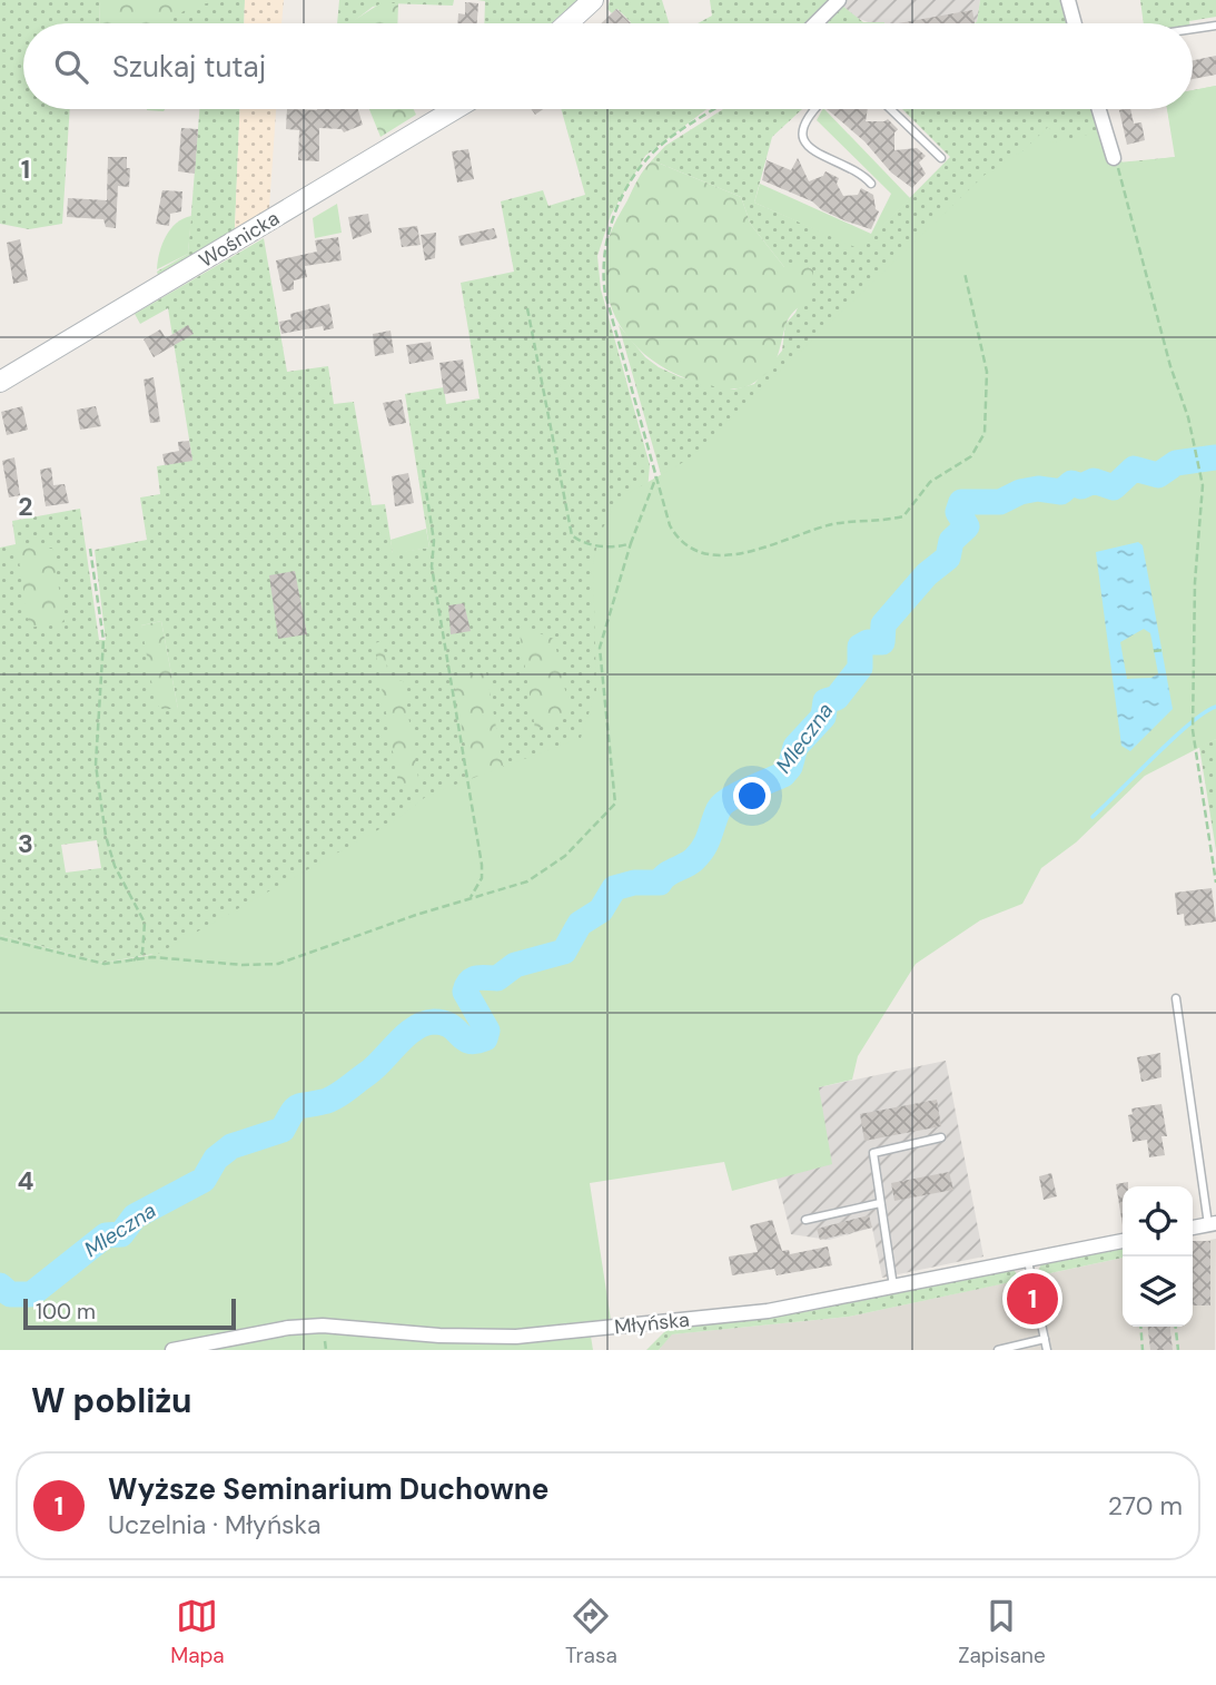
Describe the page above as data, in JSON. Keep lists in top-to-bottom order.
{
  "streets": {
    "street": ["Wośnicka", "Młyńska"]
  },
  "water": ["Mleczna"],
  "scale_bar": "100 m",
  "page": {
    "search": "Szukaj tutaj",
    "pins": "1",
    "scale": "100 m",
    "heading": "W pobliżu",
    "list": [
      {
        "mark": "1",
        "name": "Wyższe Seminarium Duchowne",
        "note": "Uczelnia · Młyńska",
        "value": "270 m"
      }
    ],
    "nav": ["Mapa", "Trasa", "Zapisane"]
  },
  "grid": {
    "rows": [
      "1",
      "2",
      "3",
      "4"
    ]
  }
}
